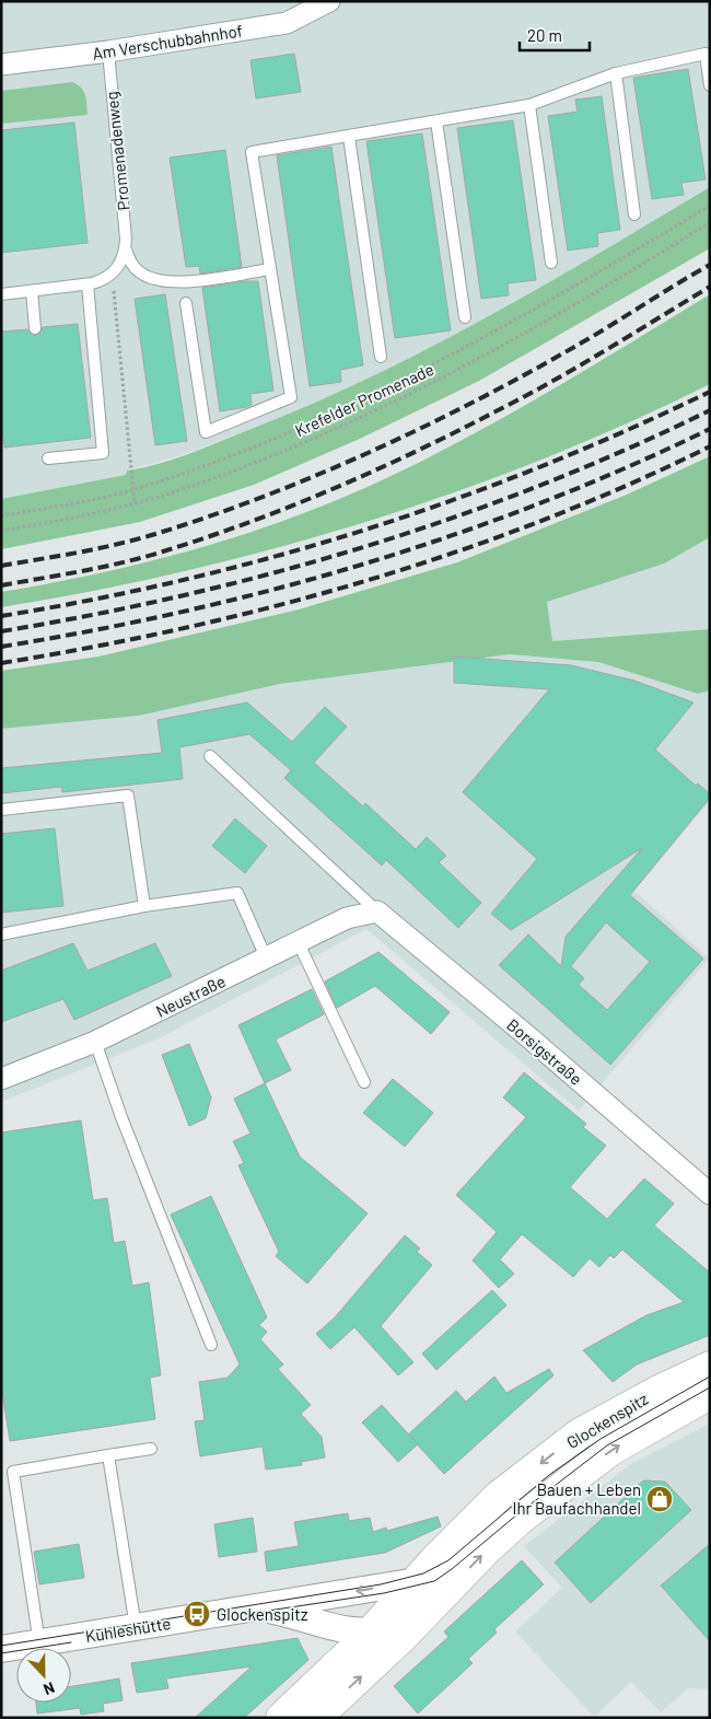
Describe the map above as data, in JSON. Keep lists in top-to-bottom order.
{
  "streets": {
    "main road": ["Glockenspitz"],
    "street": [
      "Am Verschubbahnhof",
      "Neustraße",
      "Borsigstraße",
      "Kuhleshütte"
    ],
    "lane": ["Promenadenweg"],
    "path": ["Krefelder Promenade"]
  },
  "crossings": [
    ["Am Verschubbahnhof", "Promenadenweg"],
    ["Neustraße", "Borsigstraße"],
    ["Glockenspitz", "Kuhleshütte"]
  ],
  "places": {
    "shop": ["Bauen + Leben Ihr Baufachhandel"],
    "bus stop": ["Glockenspitz"]
  },
  "scale_bar": "20 m",
  "north": "bottom"
}
